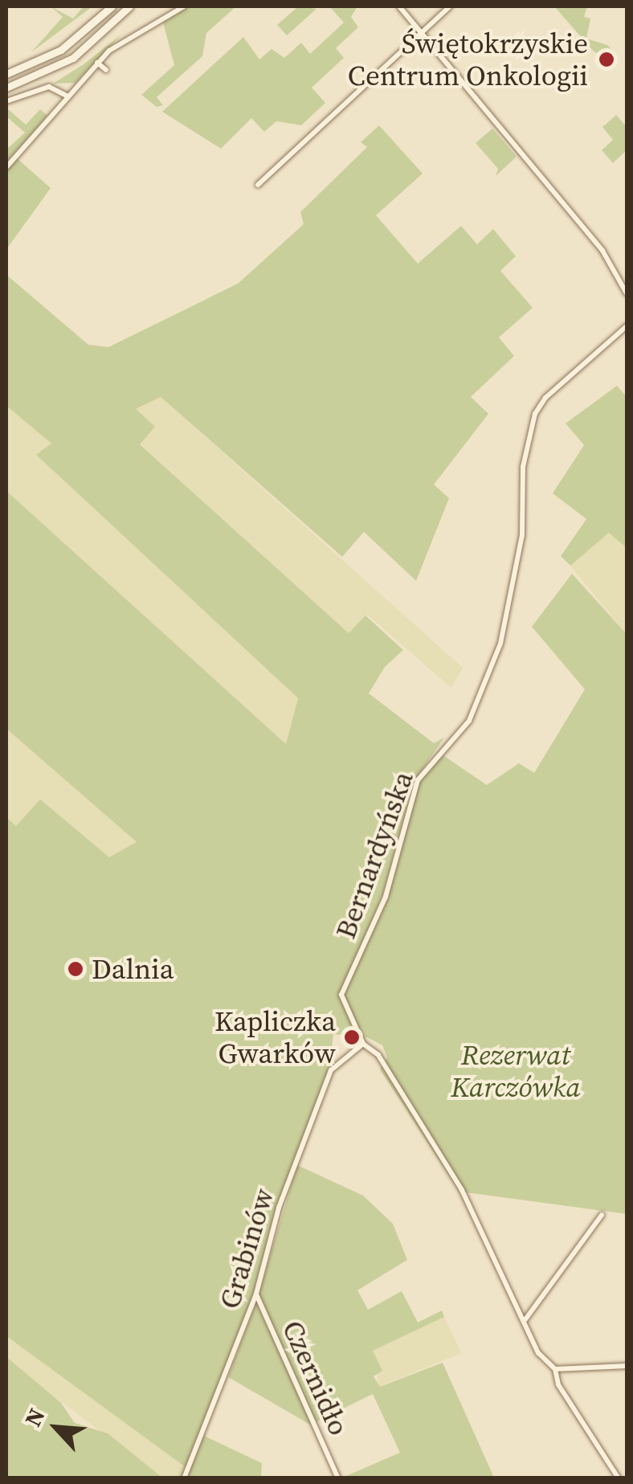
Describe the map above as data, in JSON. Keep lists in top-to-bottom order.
{
  "streets": {
    "street": ["Bernardyńska", "Grabinów", "Czernidło"]
  },
  "crossings": [
    ["Bernardyńska", "Grabinów"],
    ["Grabinów", "Czernidło"]
  ],
  "parks": ["Rezerwat Karczówka"],
  "places": ["Świętokrzyskie Centrum Onkologii", "Dalnia", "Kapliczka Gwarków"],
  "north": "top left"
}
